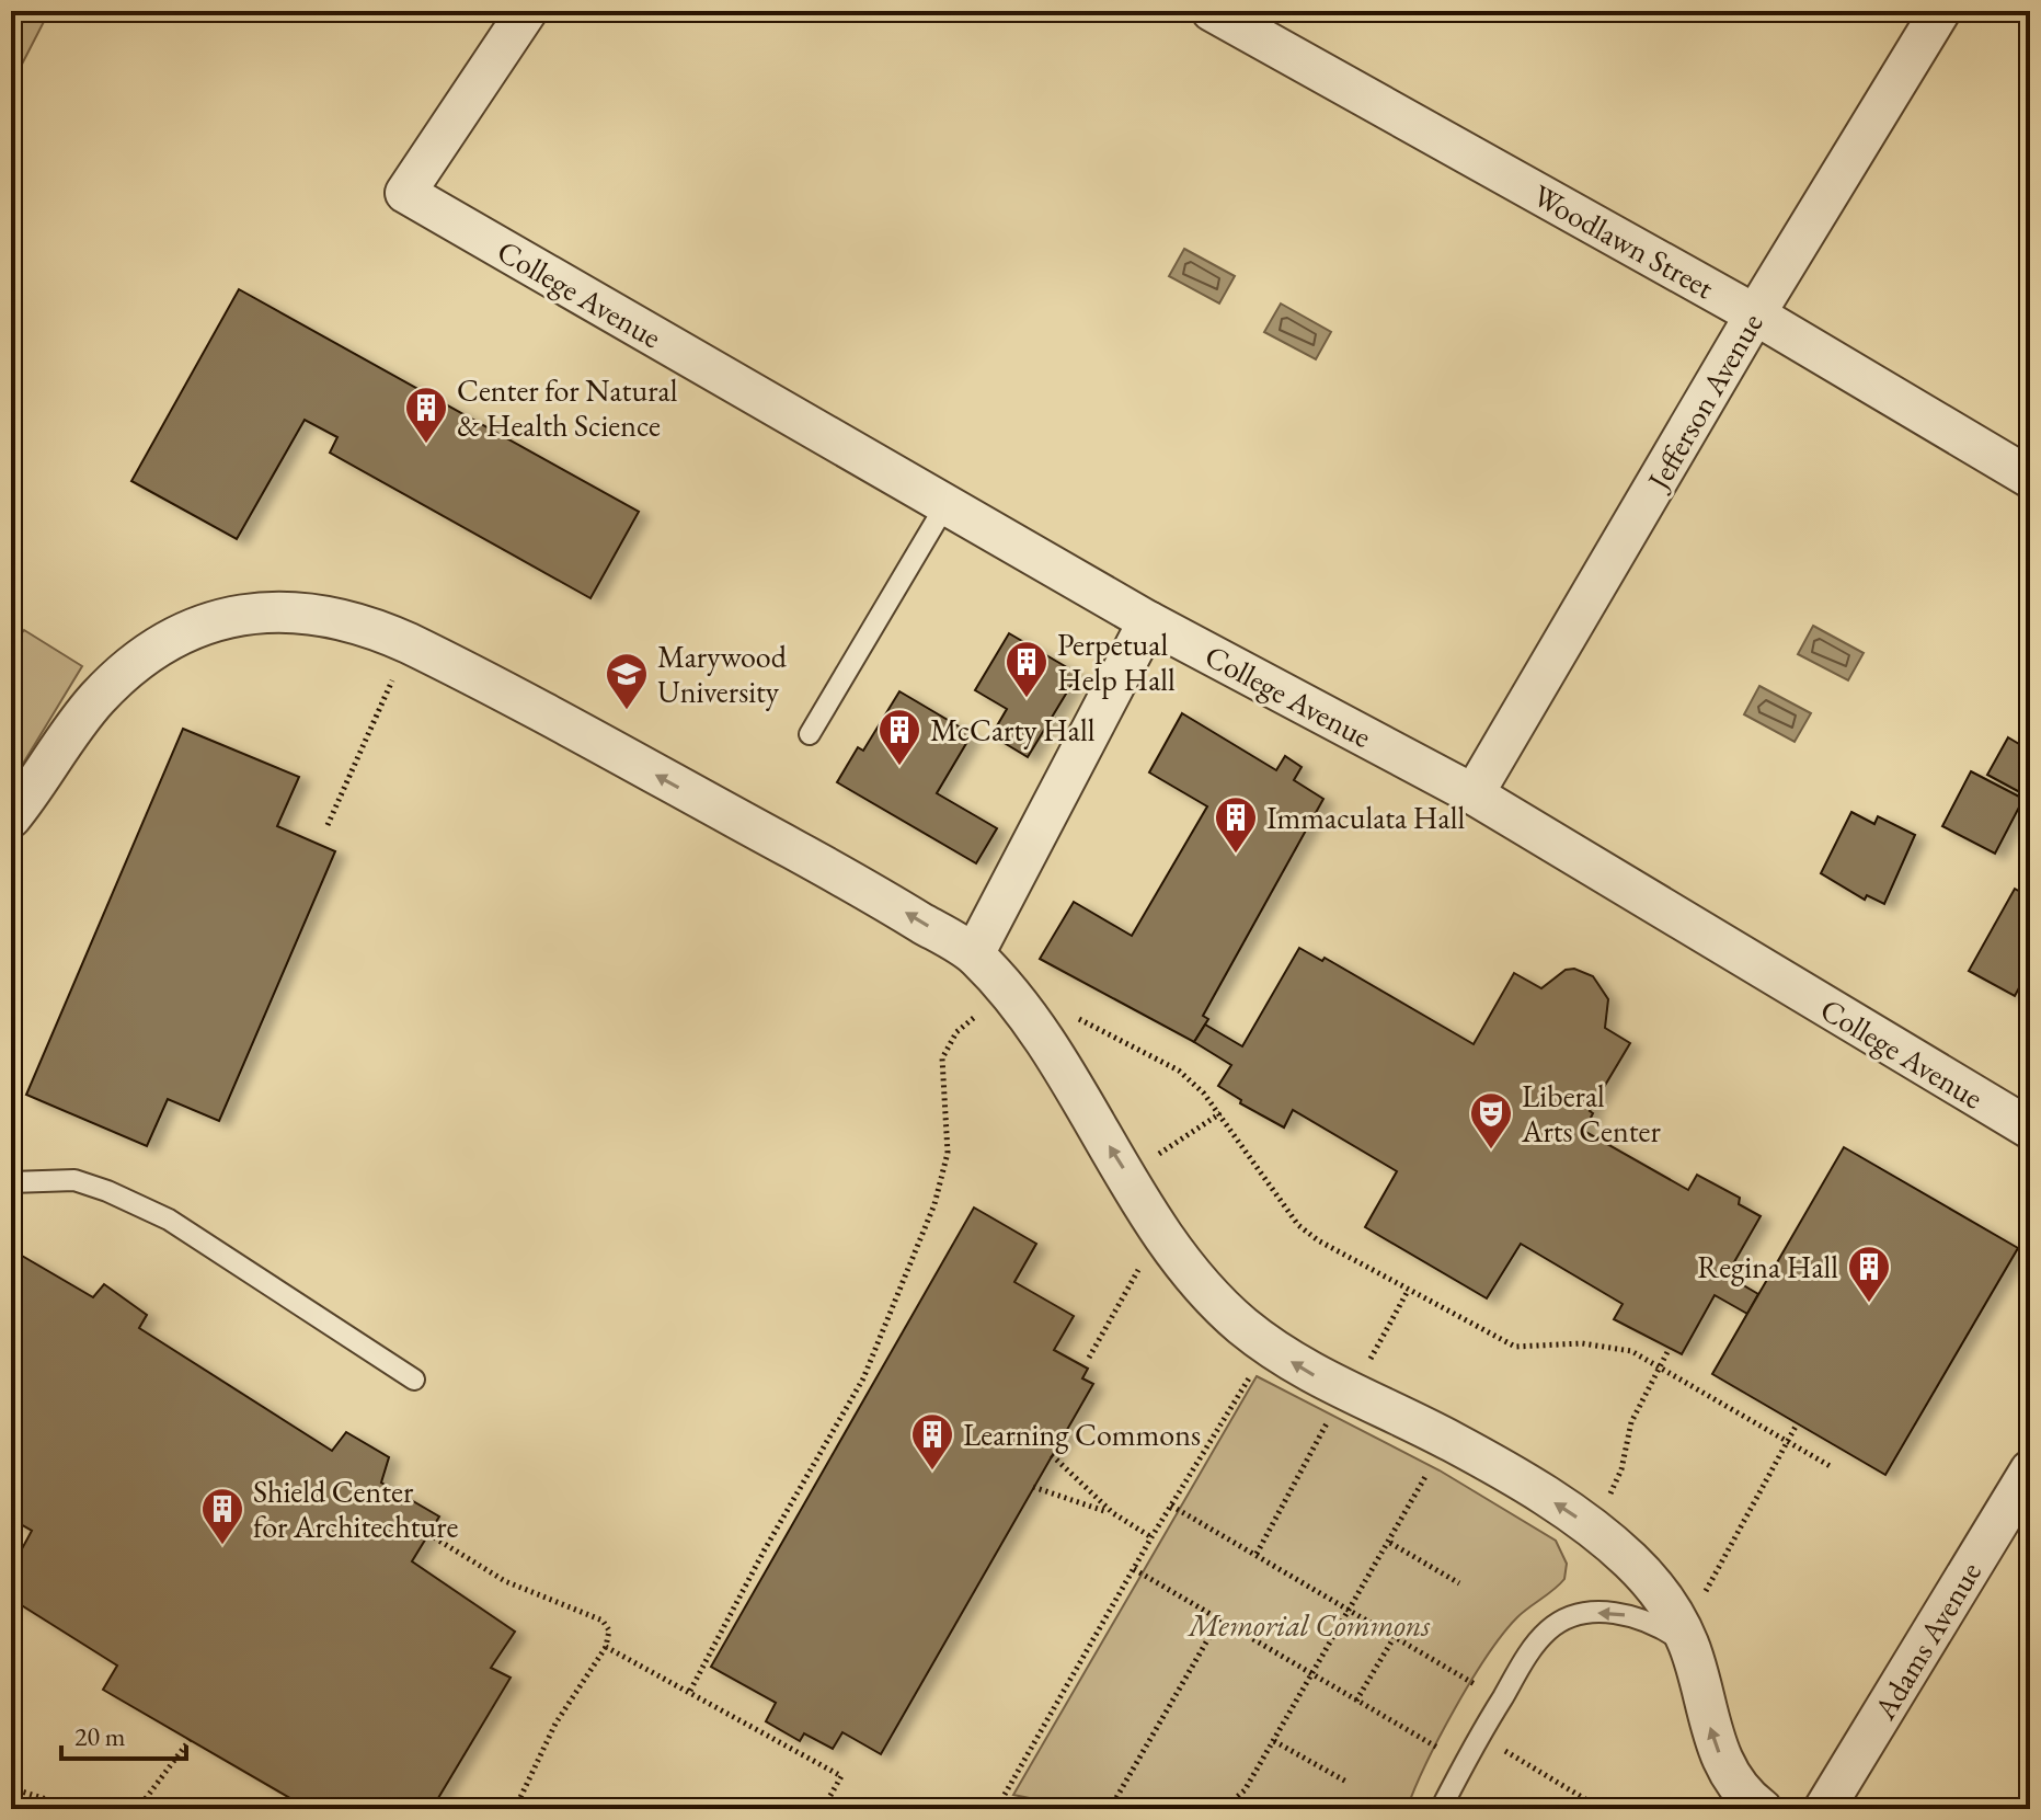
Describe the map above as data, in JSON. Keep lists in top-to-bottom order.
{
  "streets": {
    "street": [
      "Woodlawn Street",
      "College Avenue",
      "Jefferson Avenue",
      "Adams Avenue"
    ]
  },
  "crossings": [
    ["Woodlawn Street", "Jefferson Avenue"],
    ["College Avenue", "Jefferson Avenue"]
  ],
  "parks": ["Memorial Commons"],
  "places": {
    "building": [
      "Center for Natural & Health Science",
      "Perpetual Help Hall",
      "McCarty Hall",
      "Immaculata Hall",
      "Regina Hall",
      "Learning Commons",
      "Shield Center for Architechture"
    ],
    "school or university": ["Marywood University"],
    "theatre": ["Liberal Arts Center"]
  },
  "scale_bar": "20 m"
}
